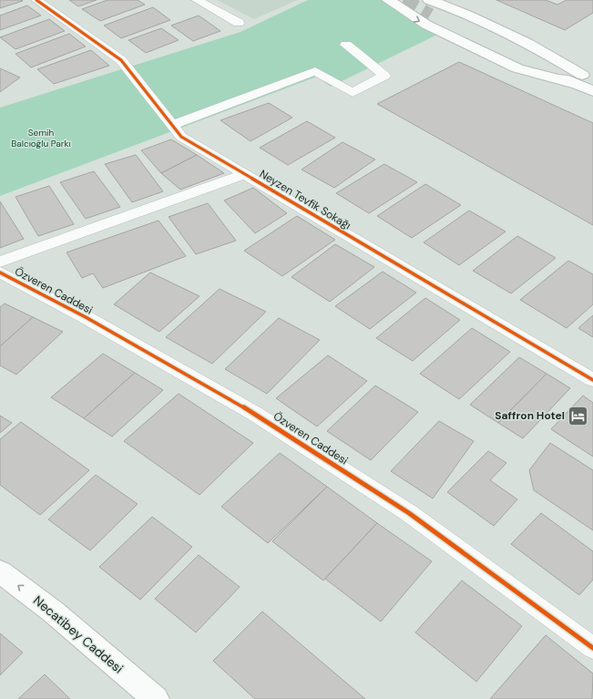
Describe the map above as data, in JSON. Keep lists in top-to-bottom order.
{
  "streets": {
    "main road": ["Necatibey Caddesi"],
    "street": ["Neyzen Tevfik Sokağı", "Özveren Caddesi"]
  },
  "one_way": ["Necatibey Caddesi"],
  "parks": ["Semih Balcıoğlu Parkı"],
  "places": {
    "hotel": ["Saffron Hotel"]
  }
}
